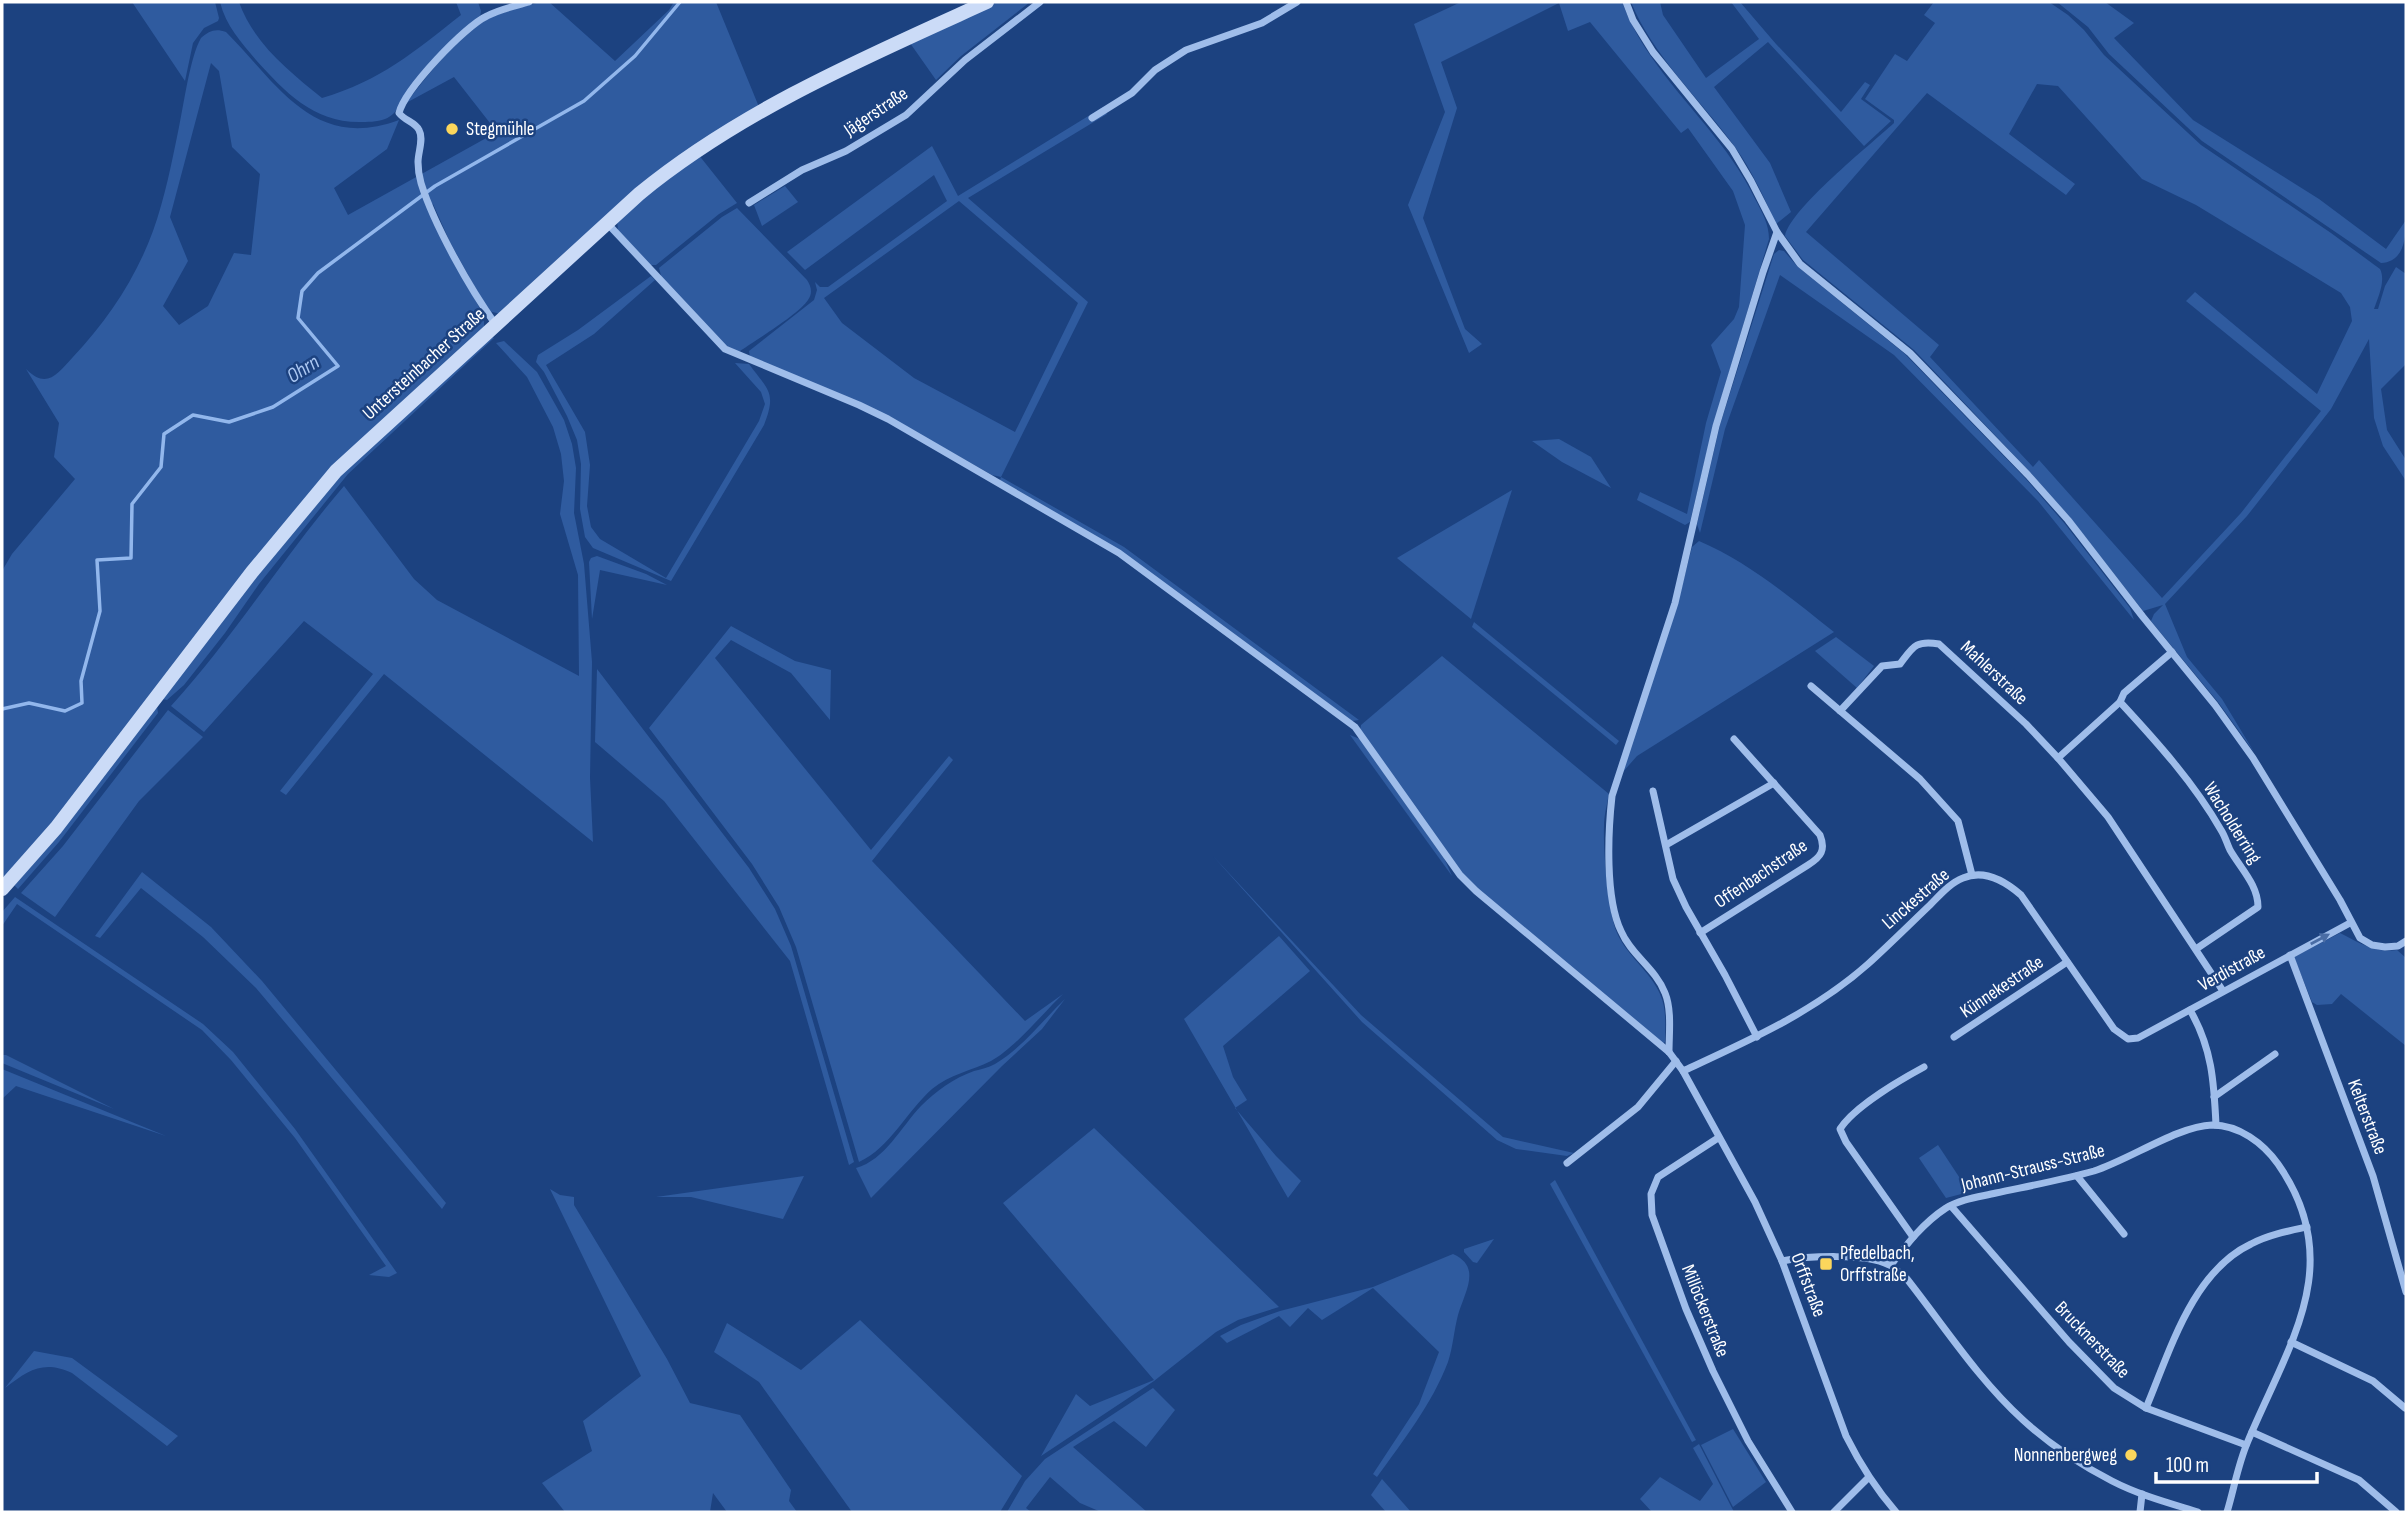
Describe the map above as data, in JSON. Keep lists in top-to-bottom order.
{
  "streets": {
    "main road": ["Untersteinbacher Straße"],
    "street": [
      "Jägerstraße",
      "Mahlerstraße",
      "Wacholderring",
      "Offenbachstraße",
      "Linckestraße",
      "Verdistraße",
      "Künnekestraße",
      "Kelterstraße",
      "Johann-Strauss-Straße",
      "Orffstraße",
      "Millöckerstraße",
      "Brucknerstraße"
    ]
  },
  "crossings": [
    ["Untersteinbacher Straße", "Orffstraße"],
    ["Linckestraße", "Verdistraße"],
    ["Linckestraße", "Künnekestraße"],
    ["Linckestraße", "Orffstraße"],
    ["Verdistraße", "Kelterstraße"],
    ["Johann-Strauss-Straße", "Brucknerstraße"],
    ["Orffstraße", "Millöckerstraße"]
  ],
  "water": ["Ohrn"],
  "places": {
    "other": ["Stegmühle", "Nonnenbergweg"],
    "transit": ["Pfedelbach, Orffstraße"]
  },
  "scale_bar": "100 m"
}
